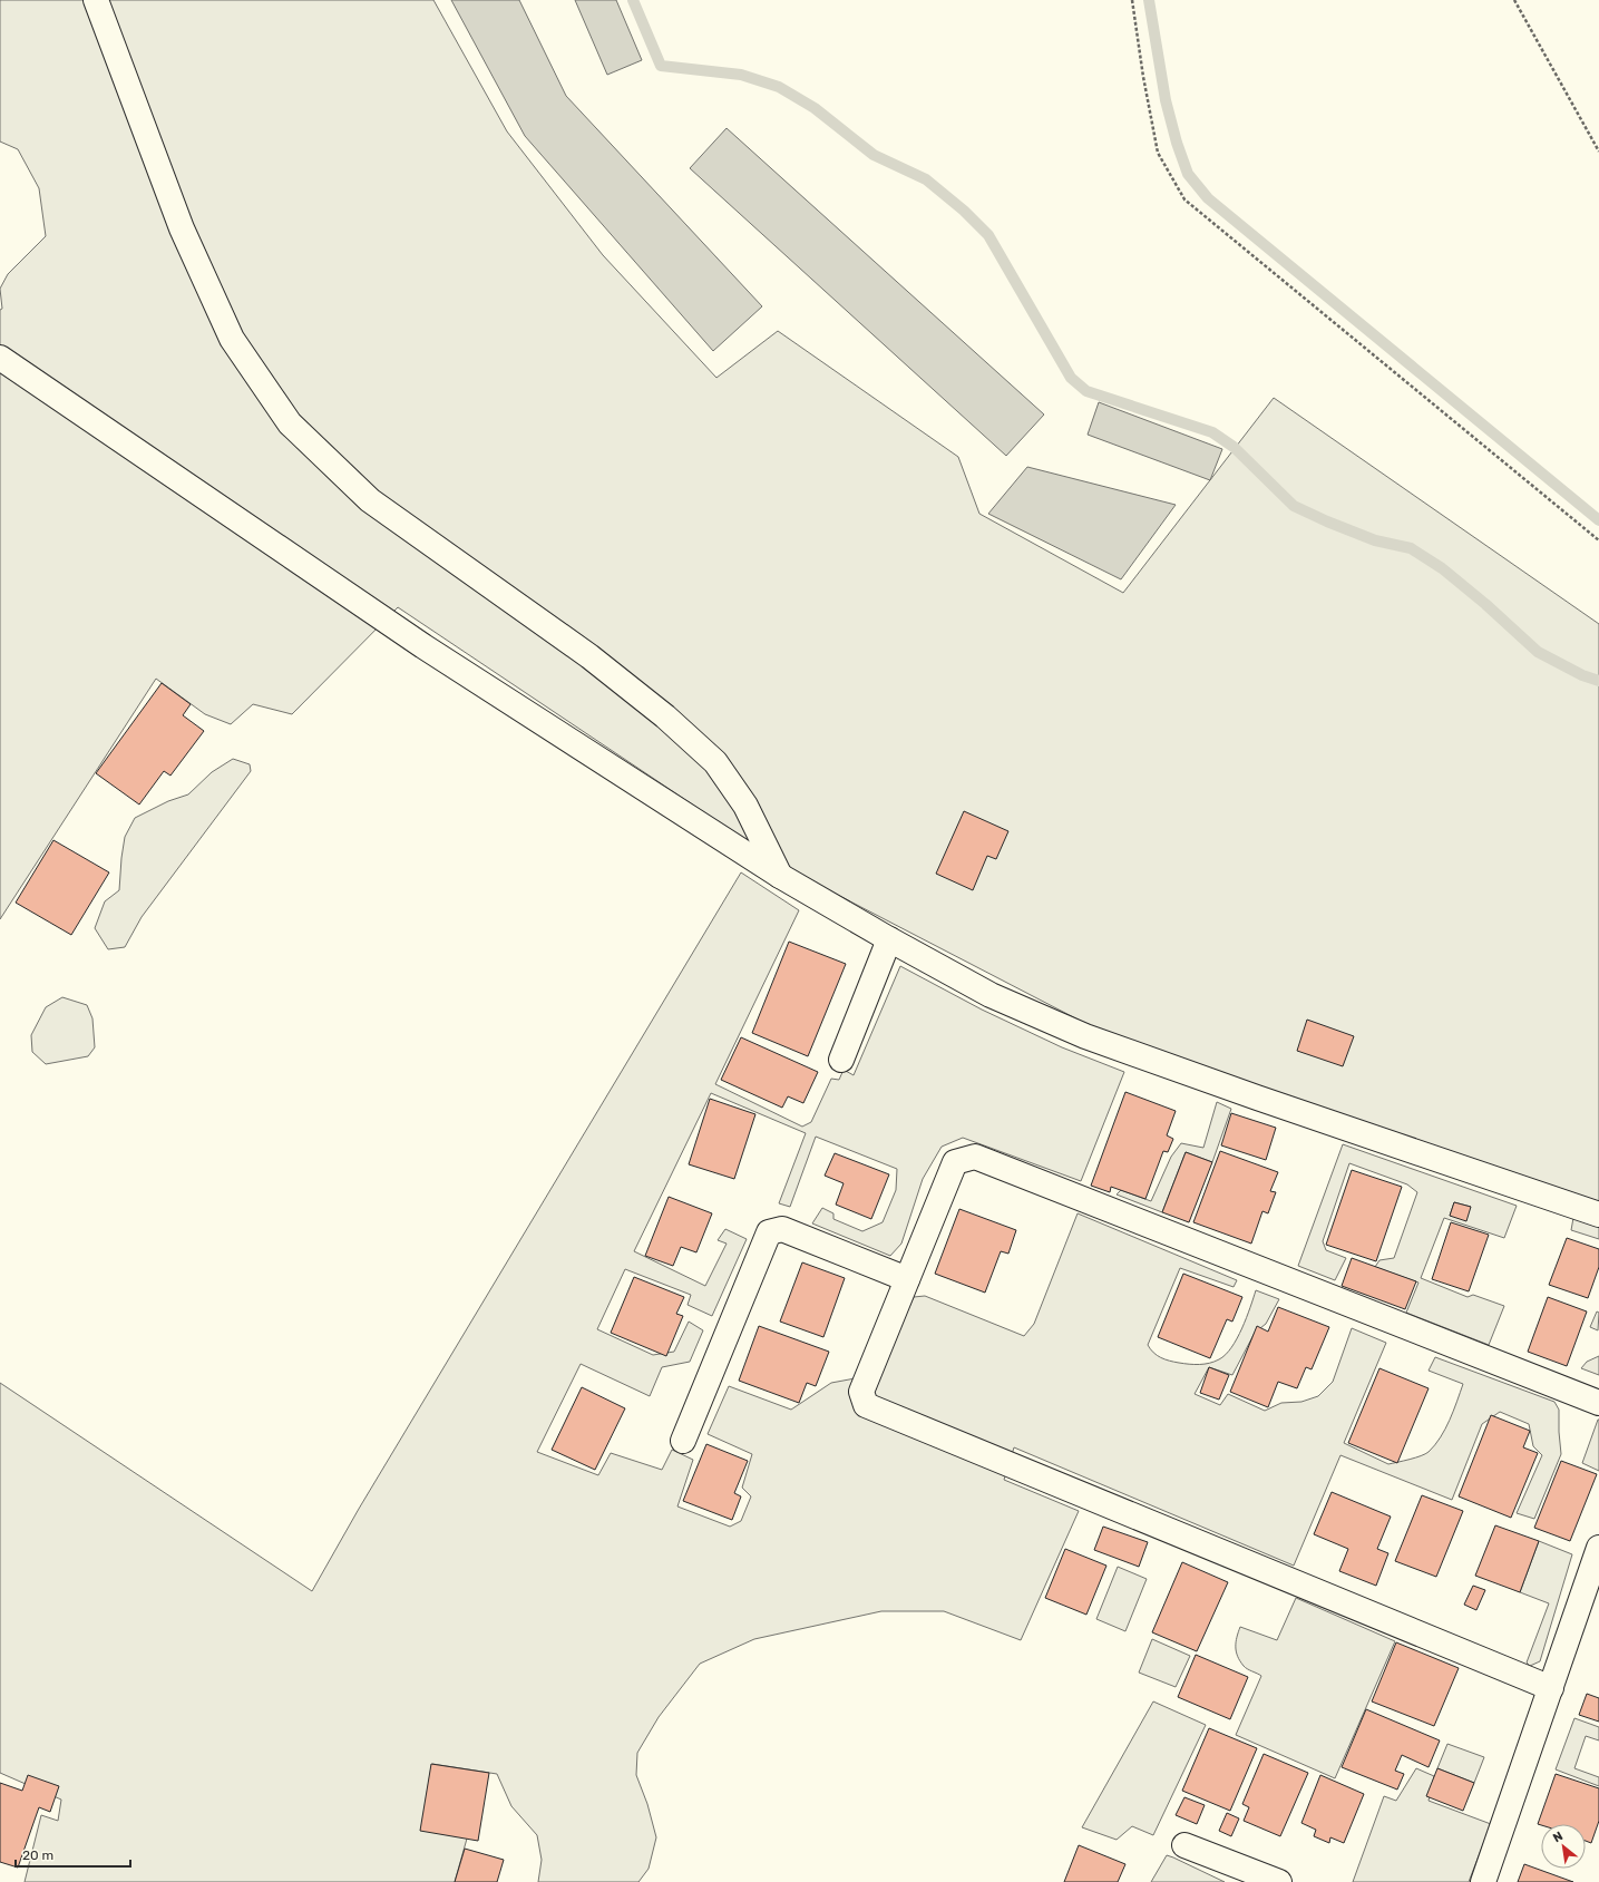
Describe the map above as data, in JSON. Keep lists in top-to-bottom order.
{
  "scale_bar": "20 m",
  "north": "top left"
}
